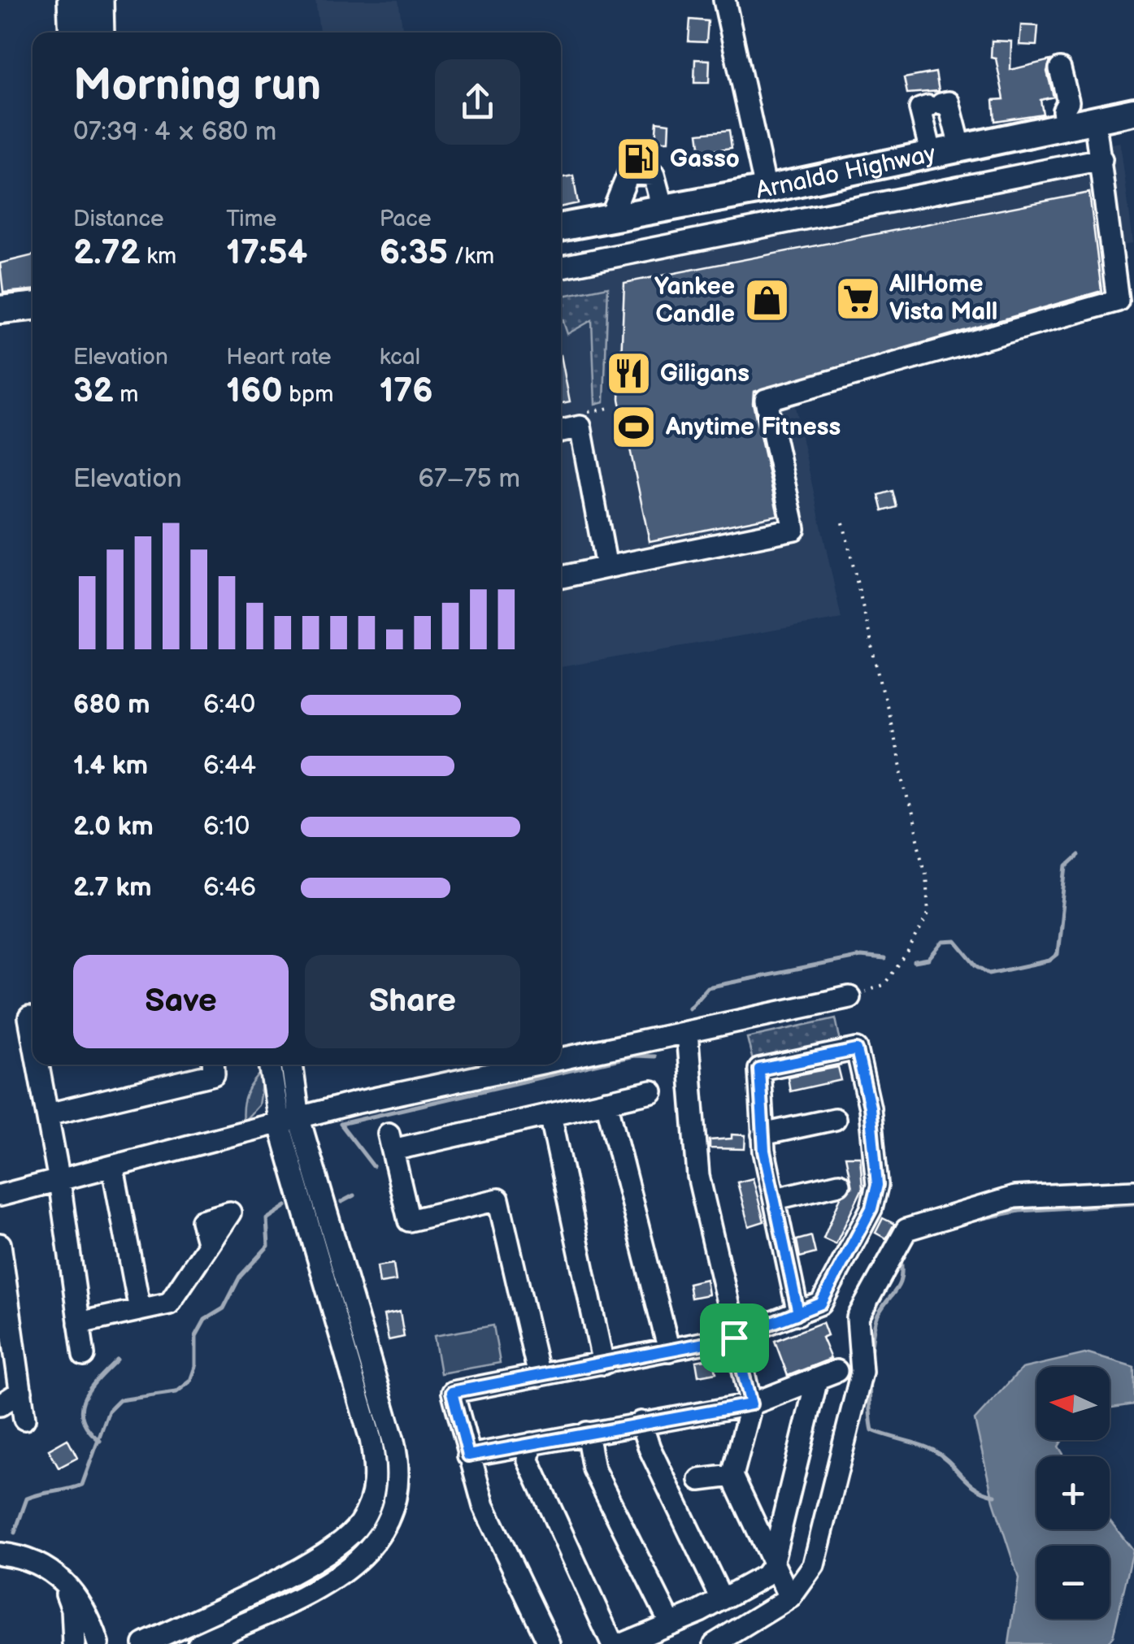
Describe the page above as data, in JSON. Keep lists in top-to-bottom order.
{
  "streets": {
    "main road": ["Arnaldo Highway"]
  },
  "places": {
    "fuel station": ["Gasso"],
    "supermarket": ["AllHome Vista Mall"],
    "shop": ["Yankee Candle"],
    "restaurant": ["Giligans"],
    "sports": ["Anytime Fitness"]
  },
  "north": "left",
  "page": {
    "heading": ["Morning run", "07:39 · 4 × 680 m"],
    "stats": [
      ["Distance", "2.72 km"],
      ["Time", "17:54"],
      ["Pace", "6:35 /km"],
      ["Elevation", "32 m"],
      ["Heart rate", "160 bpm"],
      ["kcal", "176"]
    ],
    "chart": ["Elevation", "67–75 m"],
    "list": [
      {
        "name": "680 m",
        "note": "6:40"
      },
      {
        "name": "1.4 km",
        "note": "6:44"
      },
      {
        "name": "2.0 km",
        "note": "6:10"
      },
      {
        "name": "2.7 km",
        "note": "6:46"
      }
    ],
    "buttons": ["Save", "Share"],
    "map_buttons": ["+", "−"]
  }
}
